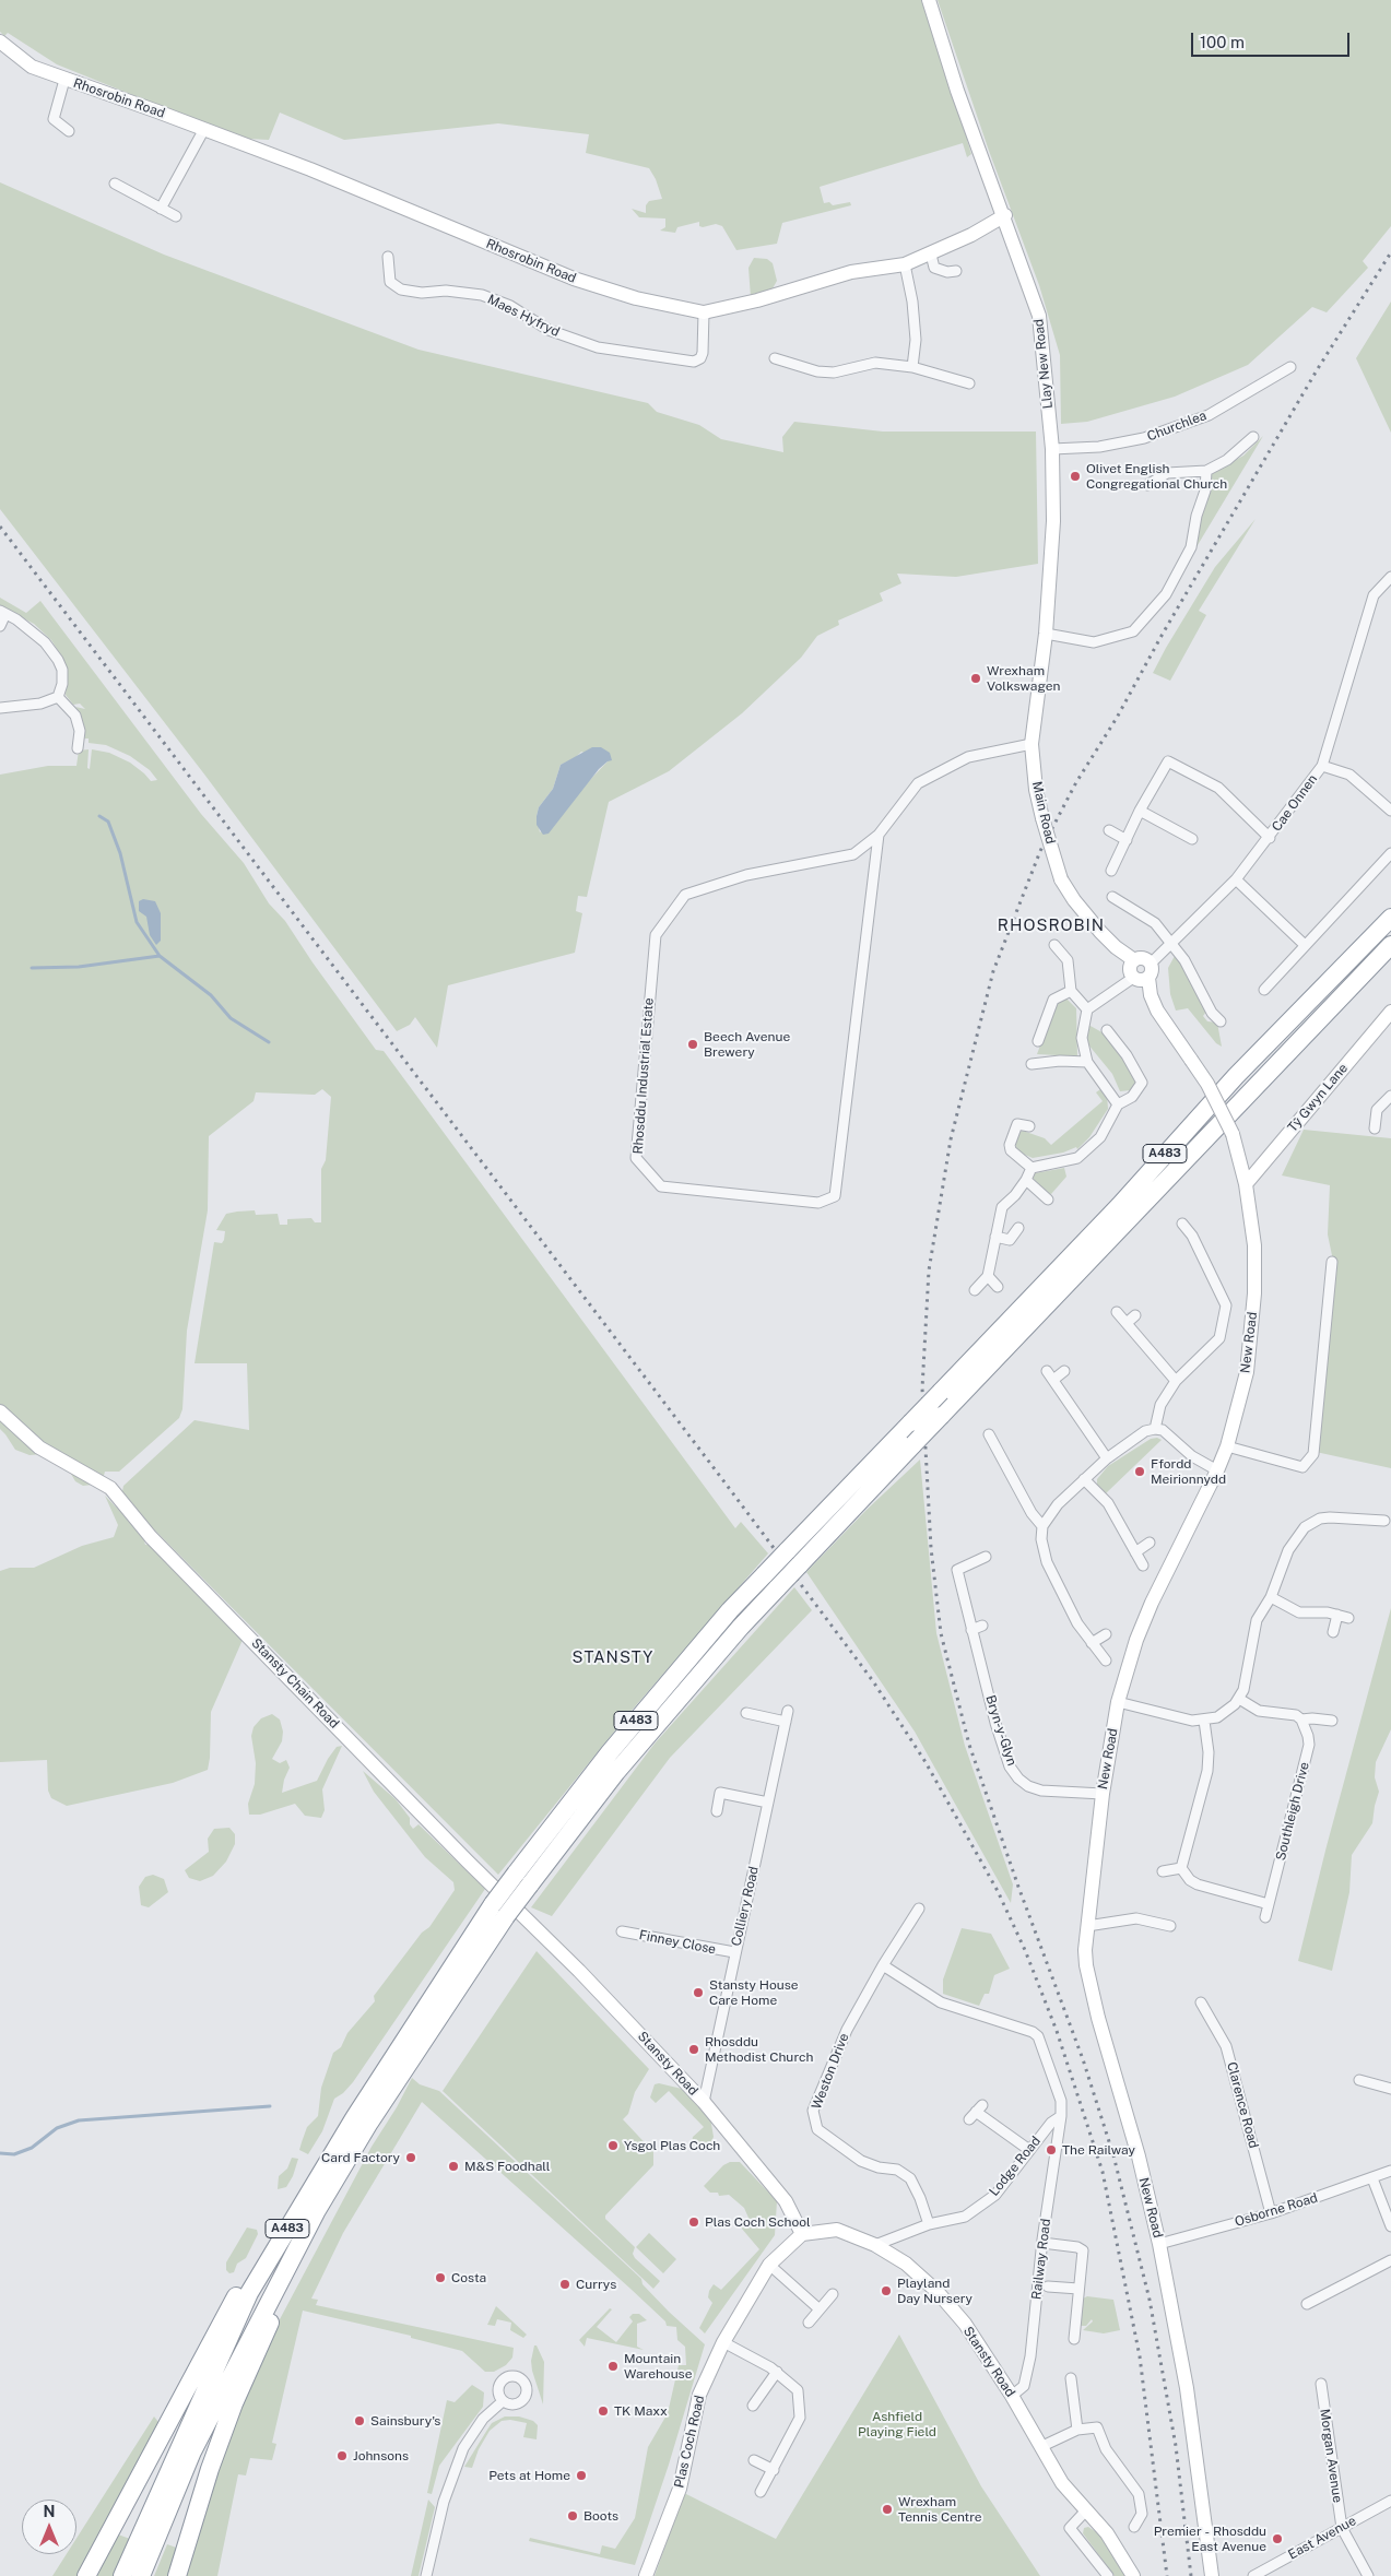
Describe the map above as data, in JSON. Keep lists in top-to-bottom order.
{
  "streets": {
    "highway": ["A483"],
    "main road": [
      "Rhosrobin Road",
      "Llay New Road",
      "Main Road",
      "Tŷ Gwyn Lane",
      "New Road",
      "Stansty Chain Road",
      "Stansty Road",
      "Plas Coch Road"
    ],
    "street": [
      "Maes Hyfryd",
      "Churchlea",
      "Cae Onnen",
      "Rhosddu Industrial Estate",
      "Bryn-y-Glyn",
      "Southleigh Drive",
      "Colliery Road",
      "Finney Close",
      "Weston Drive",
      "Clarence Road",
      "Lodge Road",
      "Osborne Road",
      "Railway Road",
      "Morgan Avenue",
      "East Avenue"
    ]
  },
  "crossings": [
    ["Rhosrobin Road", "Maes Hyfryd"],
    ["Rhosrobin Road", "Llay New Road"],
    ["Llay New Road", "Churchlea"],
    ["Llay New Road", "Main Road"],
    ["Llay New Road", "Rhosddu Industrial Estate"],
    ["Cae Onnen", "Main Road"],
    ["Cae Onnen", "New Road"],
    ["Main Road", "Rhosddu Industrial Estate"],
    ["Main Road", "New Road"],
    ["Tŷ Gwyn Lane", "New Road"],
    ["New Road", "Bryn-y-Glyn"],
    ["New Road", "Osborne Road"],
    ["Stansty Chain Road", "Stansty Road"],
    ["Colliery Road", "Finney Close"],
    ["Colliery Road", "Stansty Road"],
    ["Stansty Road", "Lodge Road"],
    ["Stansty Road", "Railway Road"],
    ["Stansty Road", "Plas Coch Road"],
    ["Weston Drive", "Lodge Road"],
    ["Weston Drive", "Railway Road"],
    ["Clarence Road", "Osborne Road"],
    ["Lodge Road", "Railway Road"],
    ["Morgan Avenue", "East Avenue"]
  ],
  "districts": ["RHOSROBIN", "STANSTY"],
  "parks": ["Ashfield Playing Field"],
  "places": [
    "Olivet English Congregational Church",
    "Wrexham Volkswagen",
    "Beech Avenue Brewery",
    "Ffordd Meirionnydd",
    "Stansty House Care Home",
    "Rhosddu Methodist Church",
    "Ysgol Plas Coch",
    "The Railway",
    "Card Factory",
    "M&S Foodhall",
    "Plas Coch School",
    "Costa",
    "Currys",
    "Playland Day Nursery",
    "Mountain Warehouse",
    "TK Maxx",
    "Sainsbury's",
    "Johnsons",
    "Pets at Home",
    "Wrexham Tennis Centre",
    "Boots",
    "Premier - Rhosddu East Avenue"
  ],
  "scale_bar": "100 m",
  "north": "top"
}
